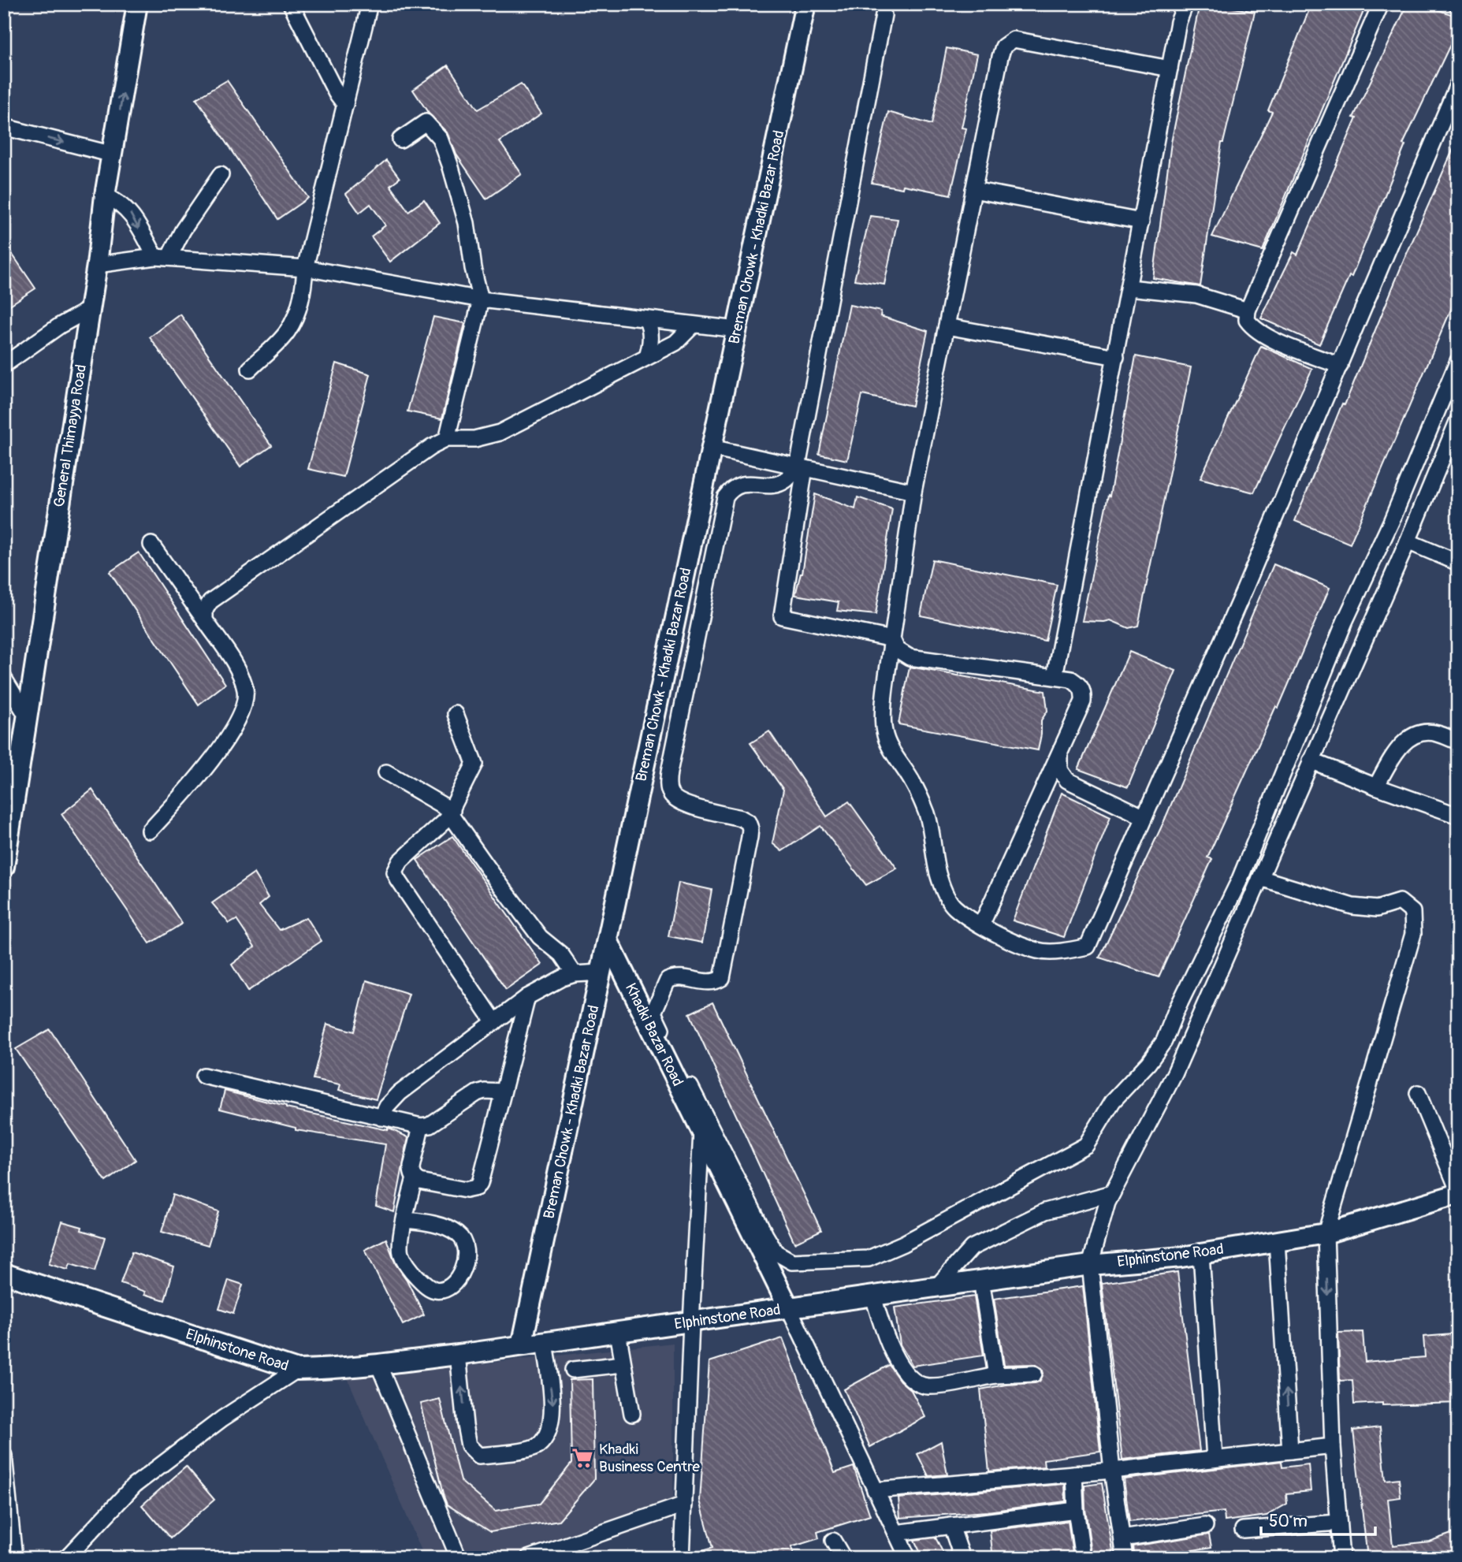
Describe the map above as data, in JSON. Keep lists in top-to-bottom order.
{
  "streets": {
    "main road": [
      "Breman Chowk - Khadki Bazar Road",
      "General Thimayya Road",
      "Khadki Bazar Road",
      "Elphinstone Road"
    ]
  },
  "crossings": [
    ["Breman Chowk - Khadki Bazar Road", "Khadki Bazar Road"],
    ["Breman Chowk - Khadki Bazar Road", "Elphinstone Road"],
    ["Khadki Bazar Road", "Elphinstone Road"]
  ],
  "places": {
    "supermarket": ["Khadki Business Centre"]
  },
  "scale_bar": "50 m"
}
